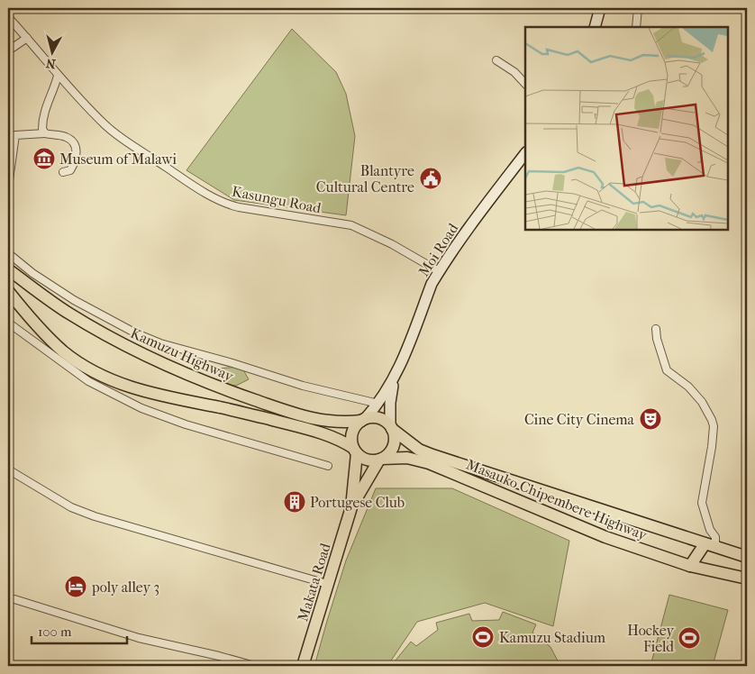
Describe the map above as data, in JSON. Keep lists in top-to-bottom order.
{
  "streets": {
    "main road": [
      "Moi Road",
      "Kamuzu Highway",
      "Masauko Chipembere Highway",
      "Makata Road"
    ],
    "street": ["Kasungu Road"]
  },
  "crossings": [
    ["Kasungu Road", "Moi Road"],
    ["Kamuzu Highway", "Masauko Chipembere Highway"],
    ["Kamuzu Highway", "Makata Road"],
    ["Masauko Chipembere Highway", "Makata Road"]
  ],
  "places": {
    "museum": ["Museum of Malawi"],
    "public building": ["Blantyre Cultural Centre"],
    "theatre": ["Cine City Cinema"],
    "building": ["Portugese Club"],
    "hotel": ["poly alley 3"],
    "sports": ["Kamuzu Stadium", "Hockey Field"]
  },
  "scale_bar": "100 m",
  "north": "bottom"
}
